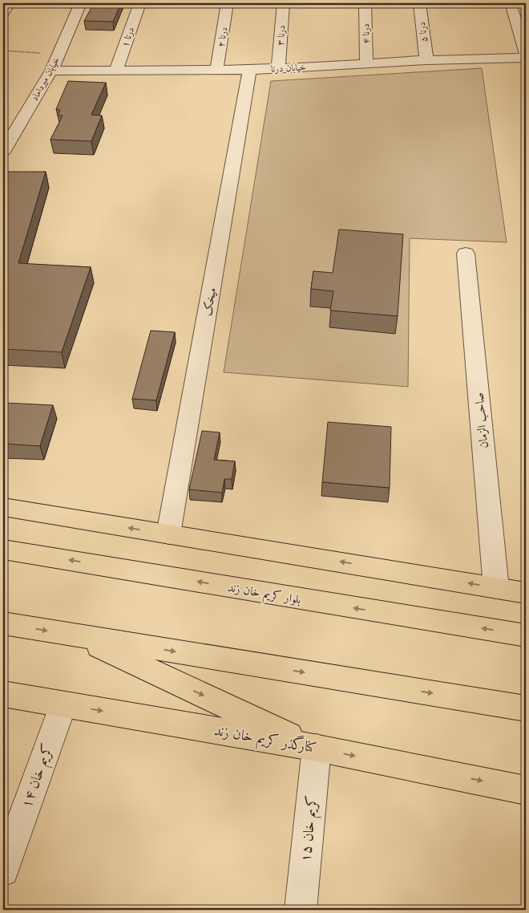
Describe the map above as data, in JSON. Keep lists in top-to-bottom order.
{
  "streets": {
    "main road": ["بلوار کریم خان زند", "کنارگذر کریم خان زند"],
    "street": [
      "درنا ۵",
      "درنا ۴",
      "درنا ۳",
      "درنا ۱",
      "درنا ۲",
      "خیابان درنا",
      "خیابان میرداماد",
      "میخک",
      "صاحب الزمان",
      "کریم خان ۱۴",
      "کریم خان ۱۵"
    ]
  },
  "crossings": [
    ["درنا ۵", "خیابان درنا"],
    ["درنا ۴", "خیابان درنا"],
    ["درنا ۳", "خیابان درنا"],
    ["درنا ۱", "خیابان درنا"],
    ["درنا ۲", "خیابان درنا"],
    ["خیابان درنا", "خیابان میرداماد"],
    ["خیابان درنا", "میخک"],
    ["کنارگذر کریم خان زند", "کریم خان ۱۴"],
    ["کنارگذر کریم خان زند", "کریم خان ۱۵"]
  ]
}
